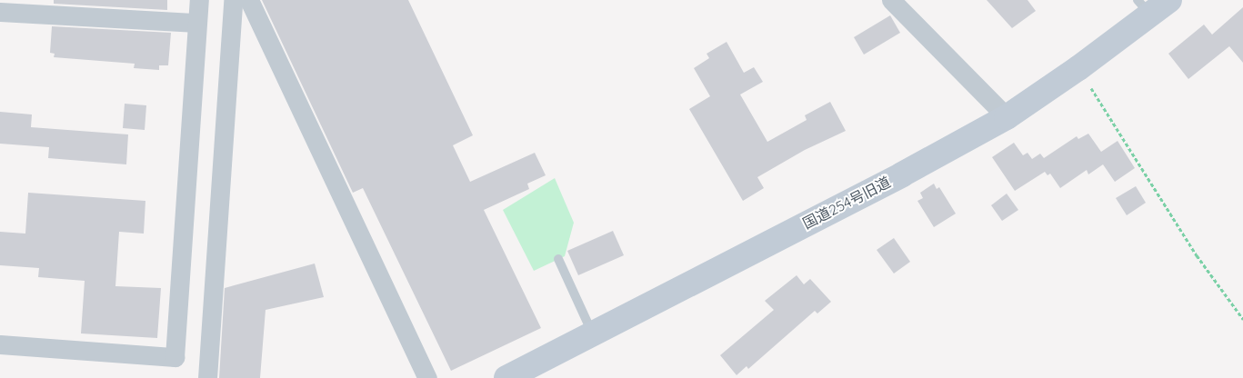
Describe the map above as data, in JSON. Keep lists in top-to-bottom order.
{
  "streets": {
    "street": ["国道254号旧道"]
  }
}
